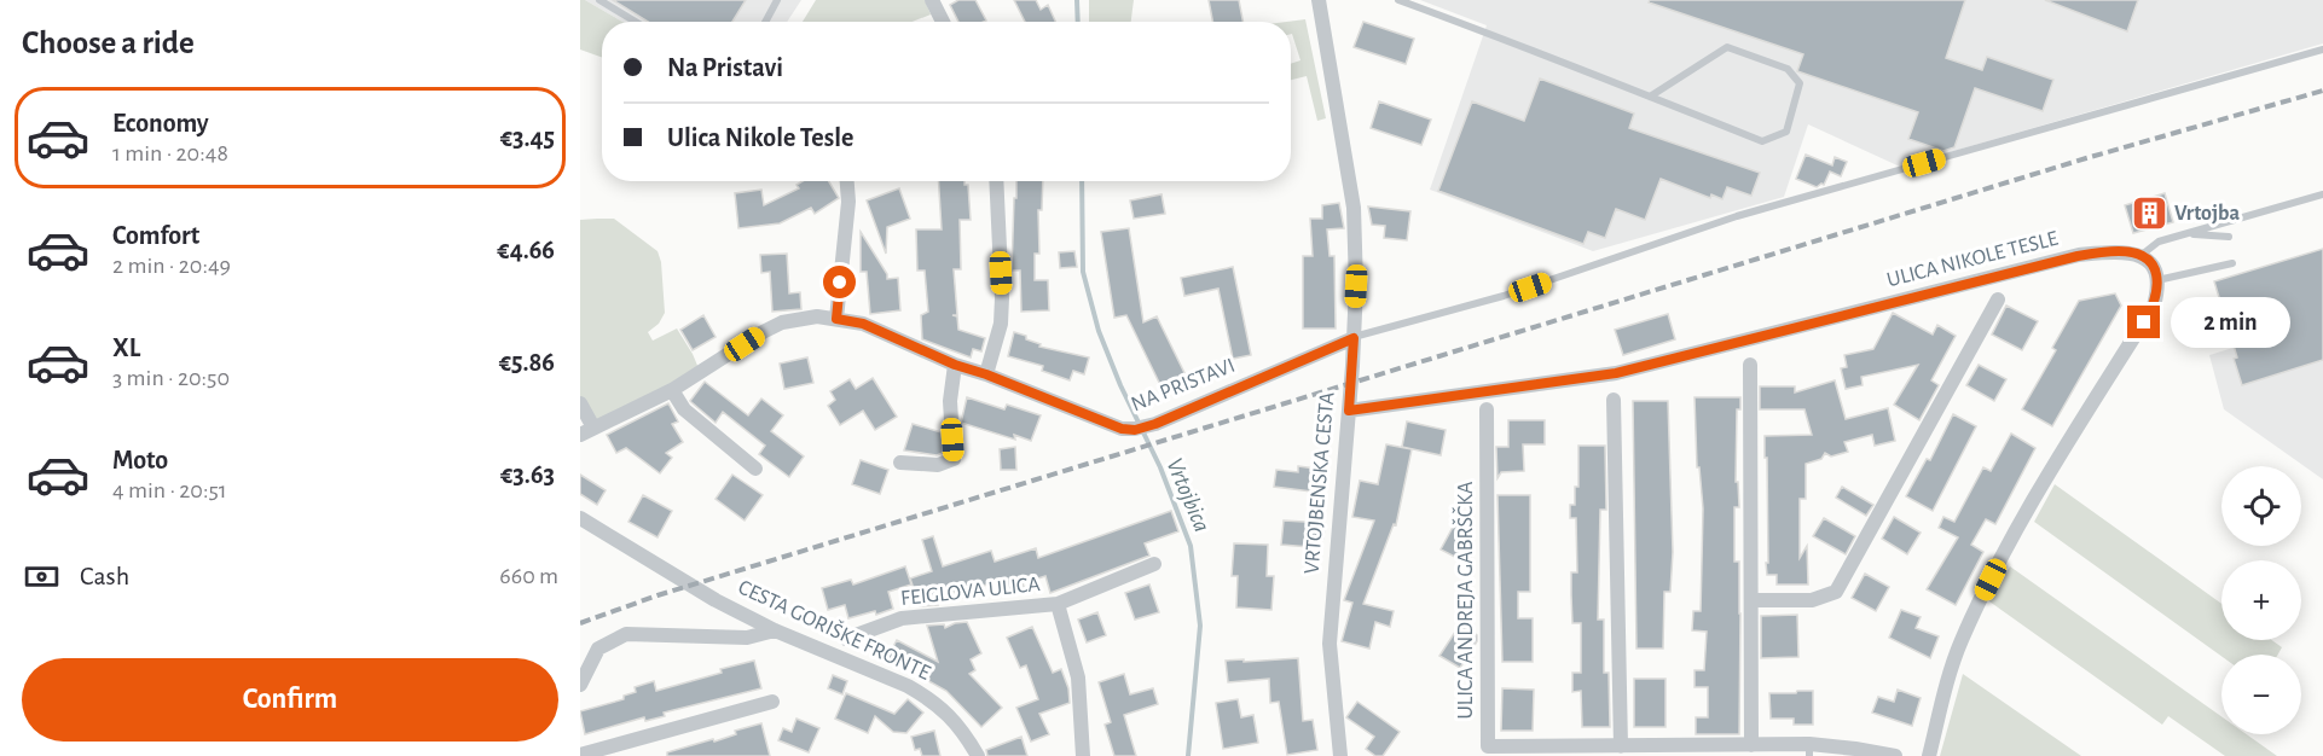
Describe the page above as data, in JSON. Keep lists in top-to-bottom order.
{
  "streets": {
    "street": [
      "ULICA NIKOLE TESLE",
      "NA PRISTAVI",
      "VRTOJBENSKA CESTA",
      "FEIGLOVA ULICA",
      "ULICA ANDREJA GABRŠČKA",
      "CESTA GORIŠKE FRONTE"
    ]
  },
  "crossings": [
    ["ULICA NIKOLE TESLE", "VRTOJBENSKA CESTA"],
    ["NA PRISTAVI", "VRTOJBENSKA CESTA"]
  ],
  "water": ["Vrtojbica"],
  "places": {
    "building": ["Vrtojba"]
  },
  "page": {
    "heading": "Choose a ride",
    "banner": ["Na Pristavi", "Ulica Nikole Tesle"],
    "list": [
      {
        "name": "Economy",
        "note": "1 min · 20:48",
        "value": "€3.45"
      },
      {
        "name": "Comfort",
        "note": "2 min · 20:49",
        "value": "€4.66"
      },
      {
        "name": "XL",
        "note": "3 min · 20:50",
        "value": "€5.86"
      },
      {
        "name": "Moto",
        "note": "4 min · 20:51",
        "value": "€3.63"
      }
    ],
    "bubble": "2 min",
    "map_buttons": ["+", "−"],
    "pay": ["Cash", "660 m"],
    "buttons": "Confirm"
  }
}
